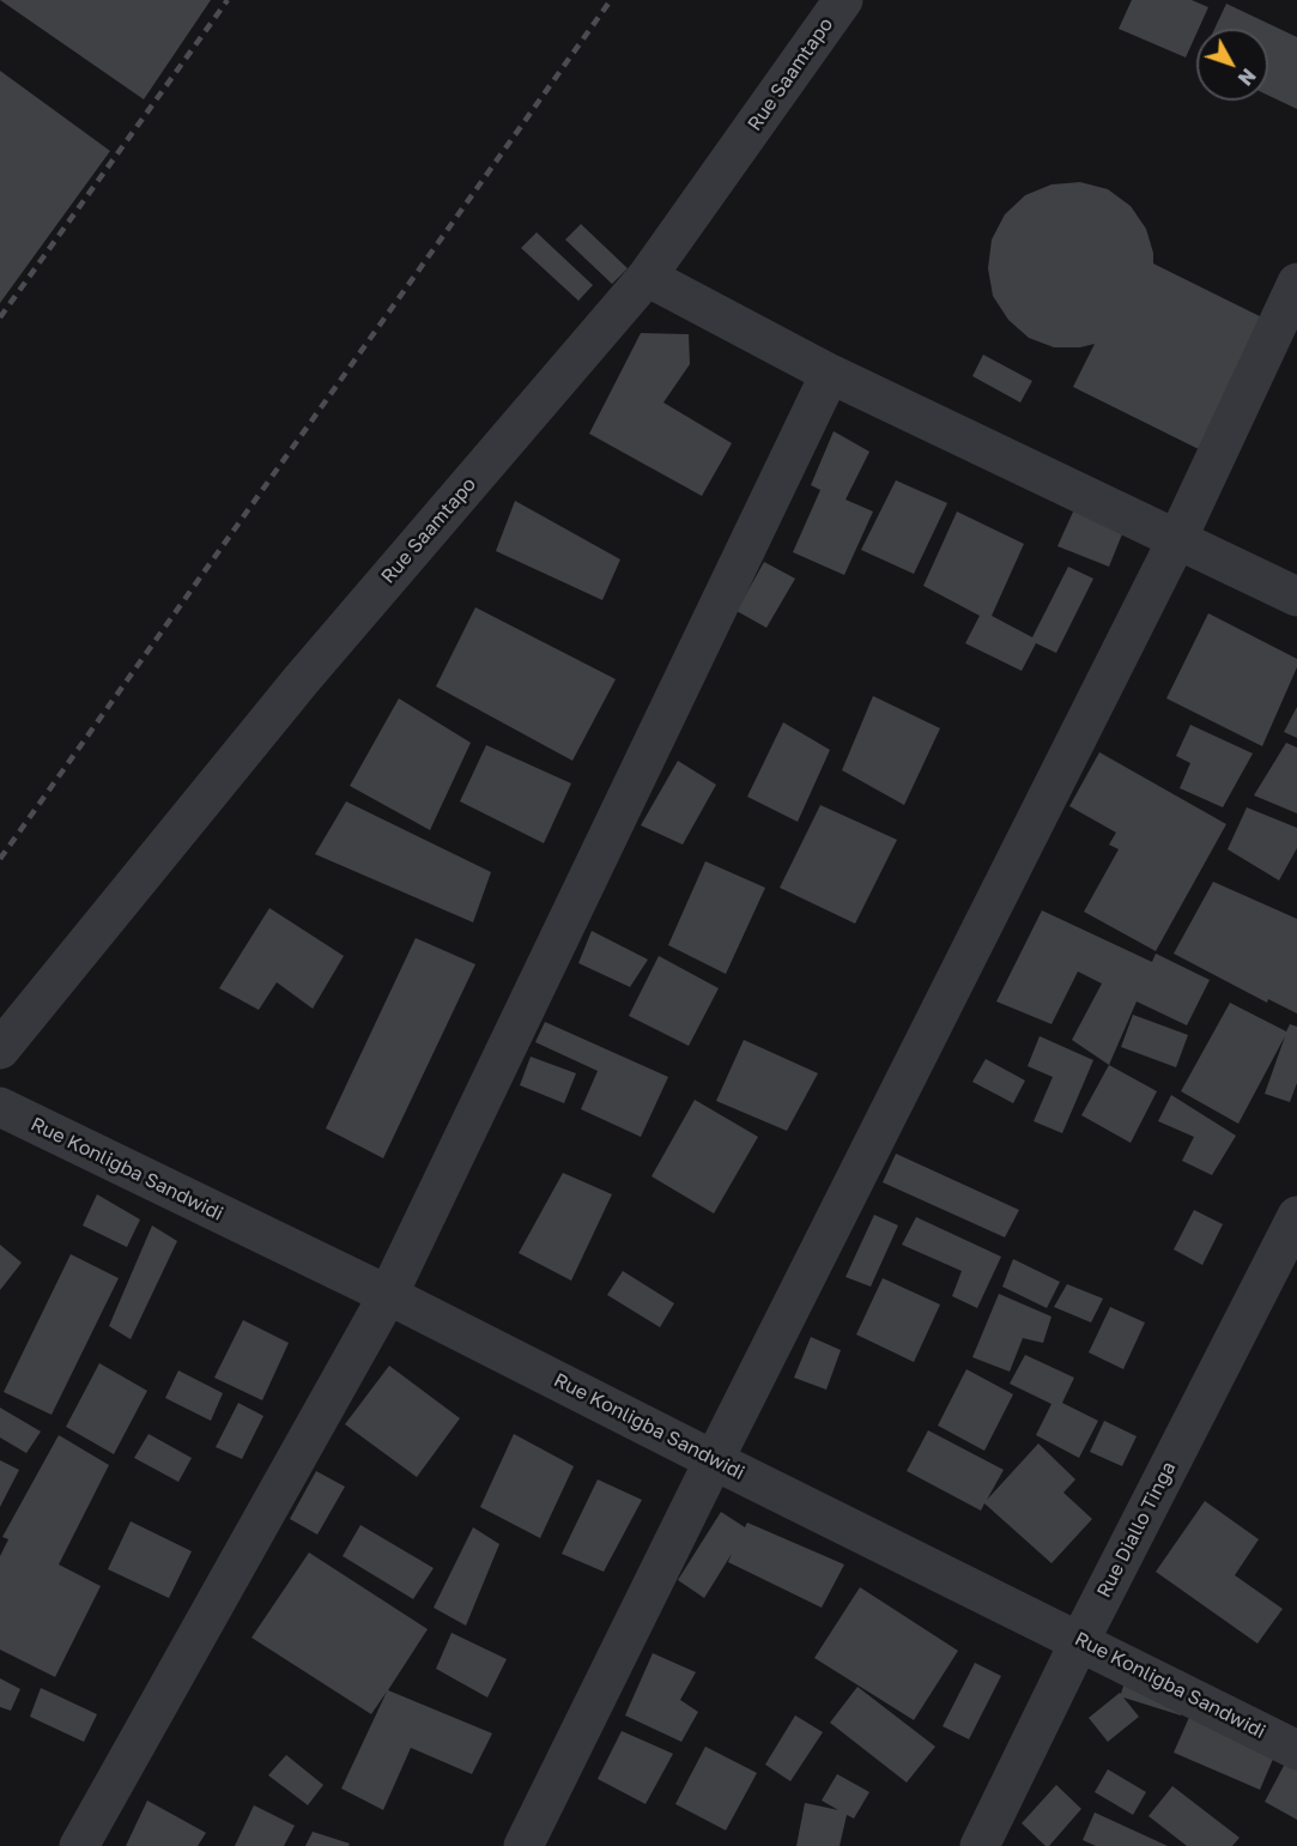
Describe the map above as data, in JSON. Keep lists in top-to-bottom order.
{
  "streets": {
    "street": ["Rue Saamtapo", "Rue Konligba Sandwidi", "Rue Diallo Tinga"]
  },
  "crossings": [
    ["Rue Konligba Sandwidi", "Rue Diallo Tinga"]
  ],
  "north": "bottom right"
}
